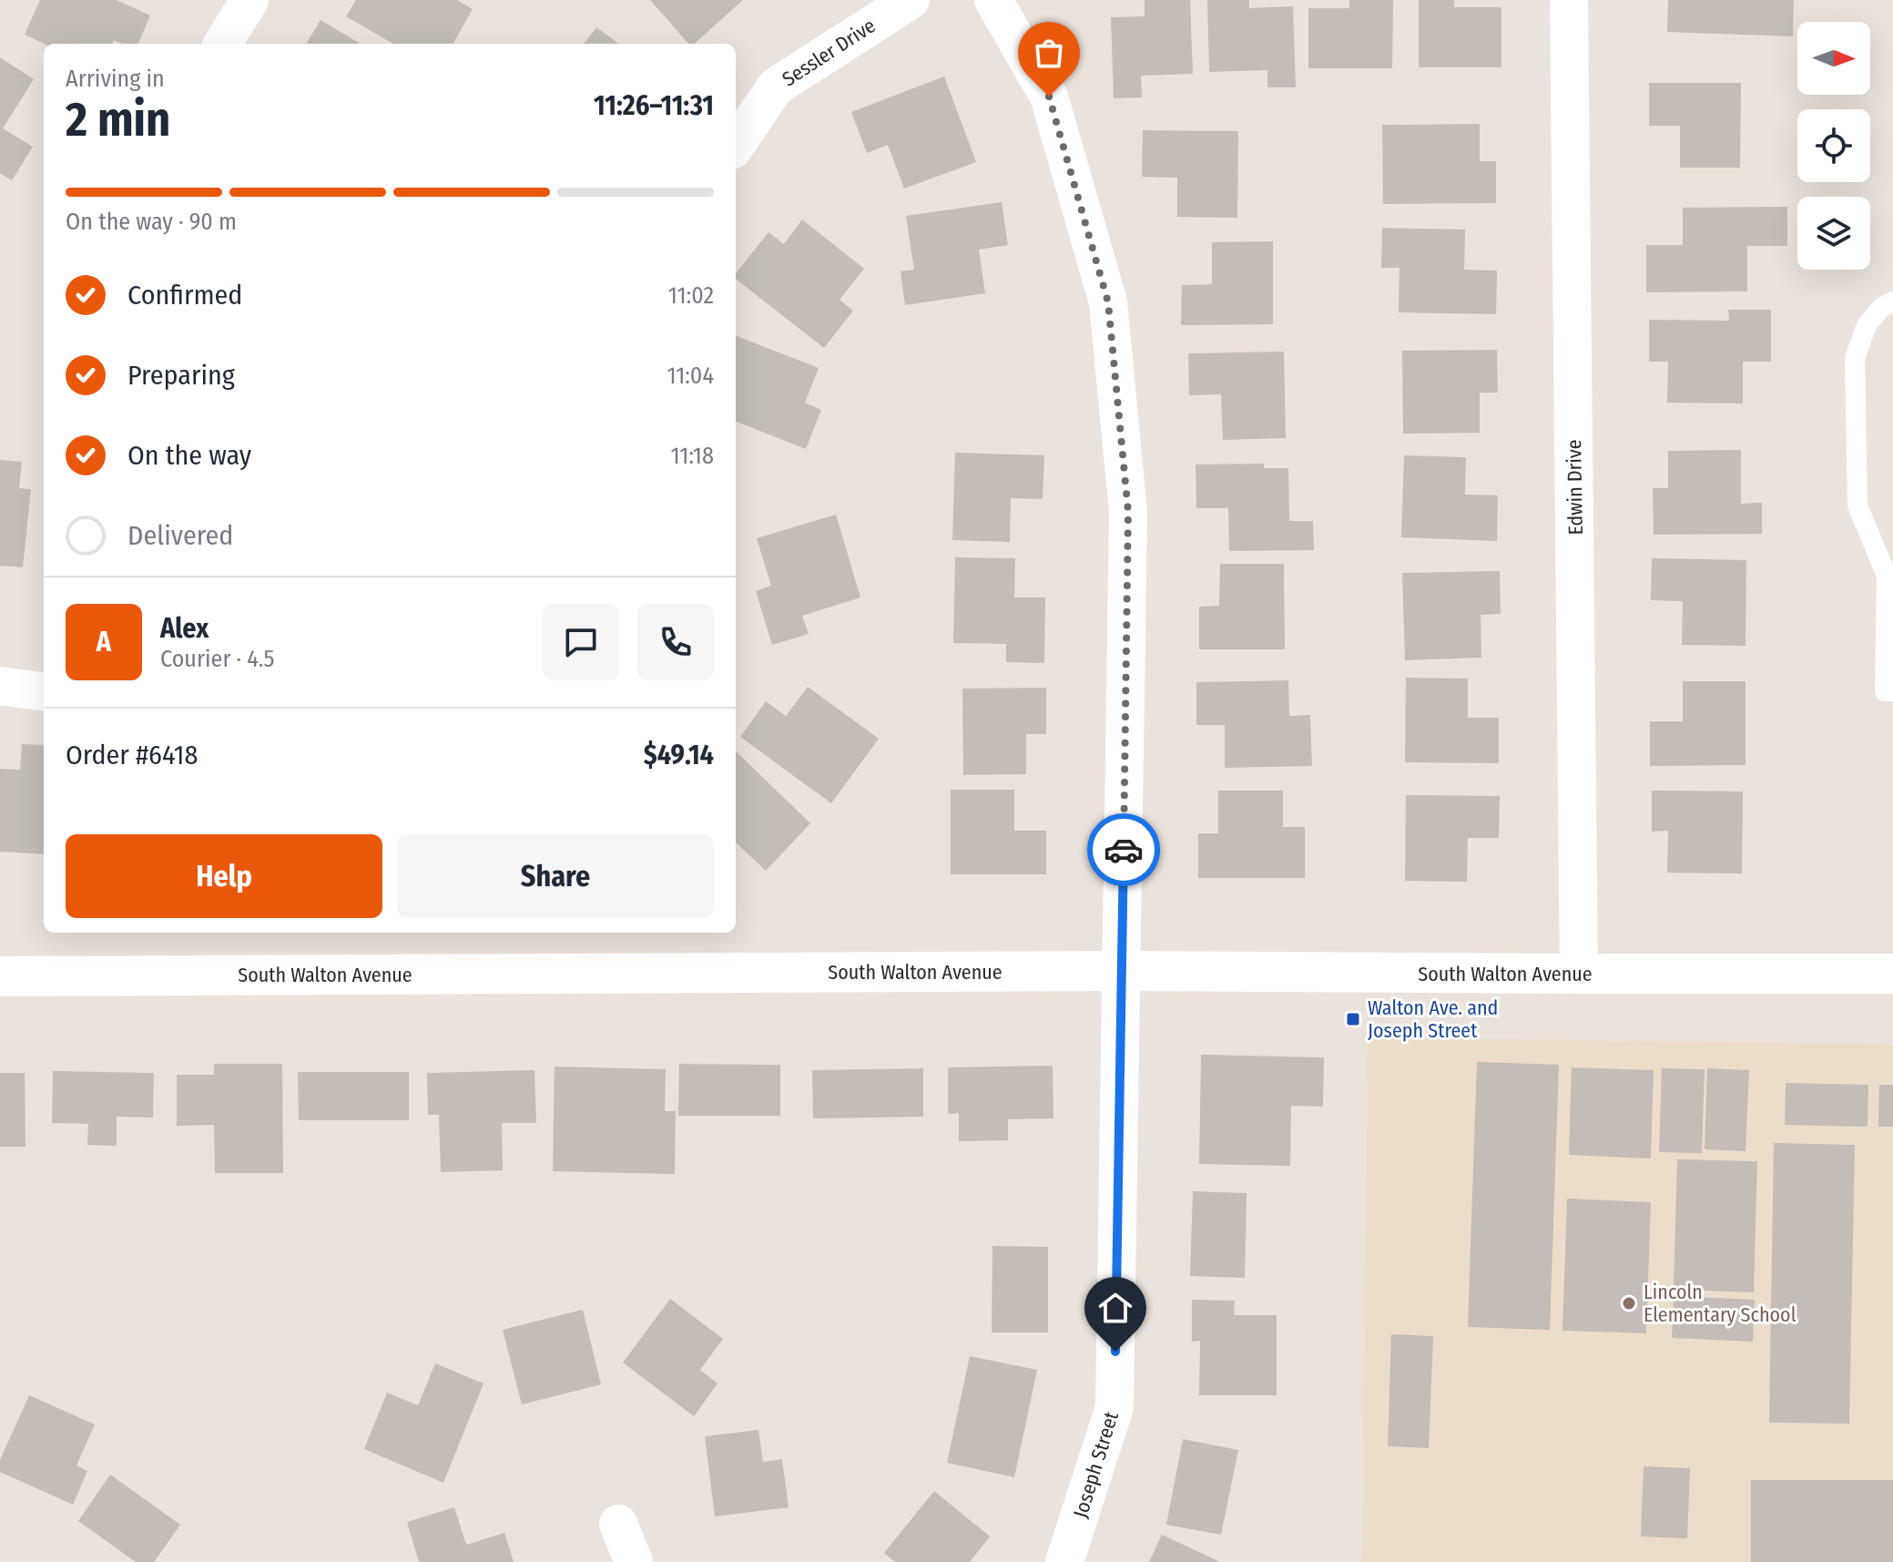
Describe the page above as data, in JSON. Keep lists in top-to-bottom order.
{
  "streets": {
    "street": [
      "Sessler Drive",
      "Edwin Drive",
      "South Walton Avenue",
      "Joseph Street"
    ]
  },
  "crossings": [
    ["Edwin Drive", "South Walton Avenue"],
    ["South Walton Avenue", "Joseph Street"]
  ],
  "places": {
    "transit": ["Walton Ave. and Joseph Street"],
    "other": ["Lincoln Elementary School"]
  },
  "north": "right",
  "page": {
    "heading": ["2 min", "Arriving in", "11:26–11:31"],
    "panel": [
      "Alex",
      "Courier · 4.5",
      "Order #6418",
      "$49.14"
    ],
    "bar": "On the way · 90 m",
    "list": [
      ["Confirmed", "11:02"],
      ["Preparing", "11:04"],
      ["On the way", "11:18"],
      "Delivered"
    ],
    "round": "A",
    "buttons": ["Help", "Share"]
  }
}
